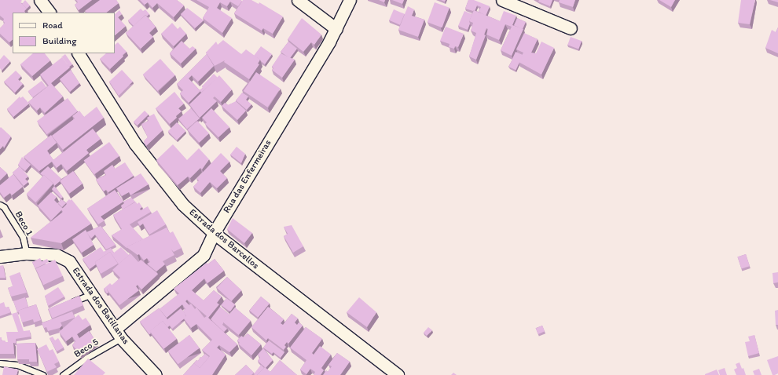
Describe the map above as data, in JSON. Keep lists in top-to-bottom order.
{
  "streets": {
    "street": ["Rua das Enfermeiras", "Estrada dos Barcellos", "Estrada dos Batillanas"],
    "lane": ["Beco 1", "Beco 5"]
  },
  "crossings": [
    ["Rua das Enfermeiras", "Estrada dos Barcellos"],
    ["Rua das Enfermeiras", "Estrada dos Batillanas"],
    ["Rua das Enfermeiras", "Beco 5"],
    ["Beco 1", "Estrada dos Batillanas"],
    ["Estrada dos Batillanas", "Beco 5"]
  ],
  "legend": ["Road", "Building"]
}
